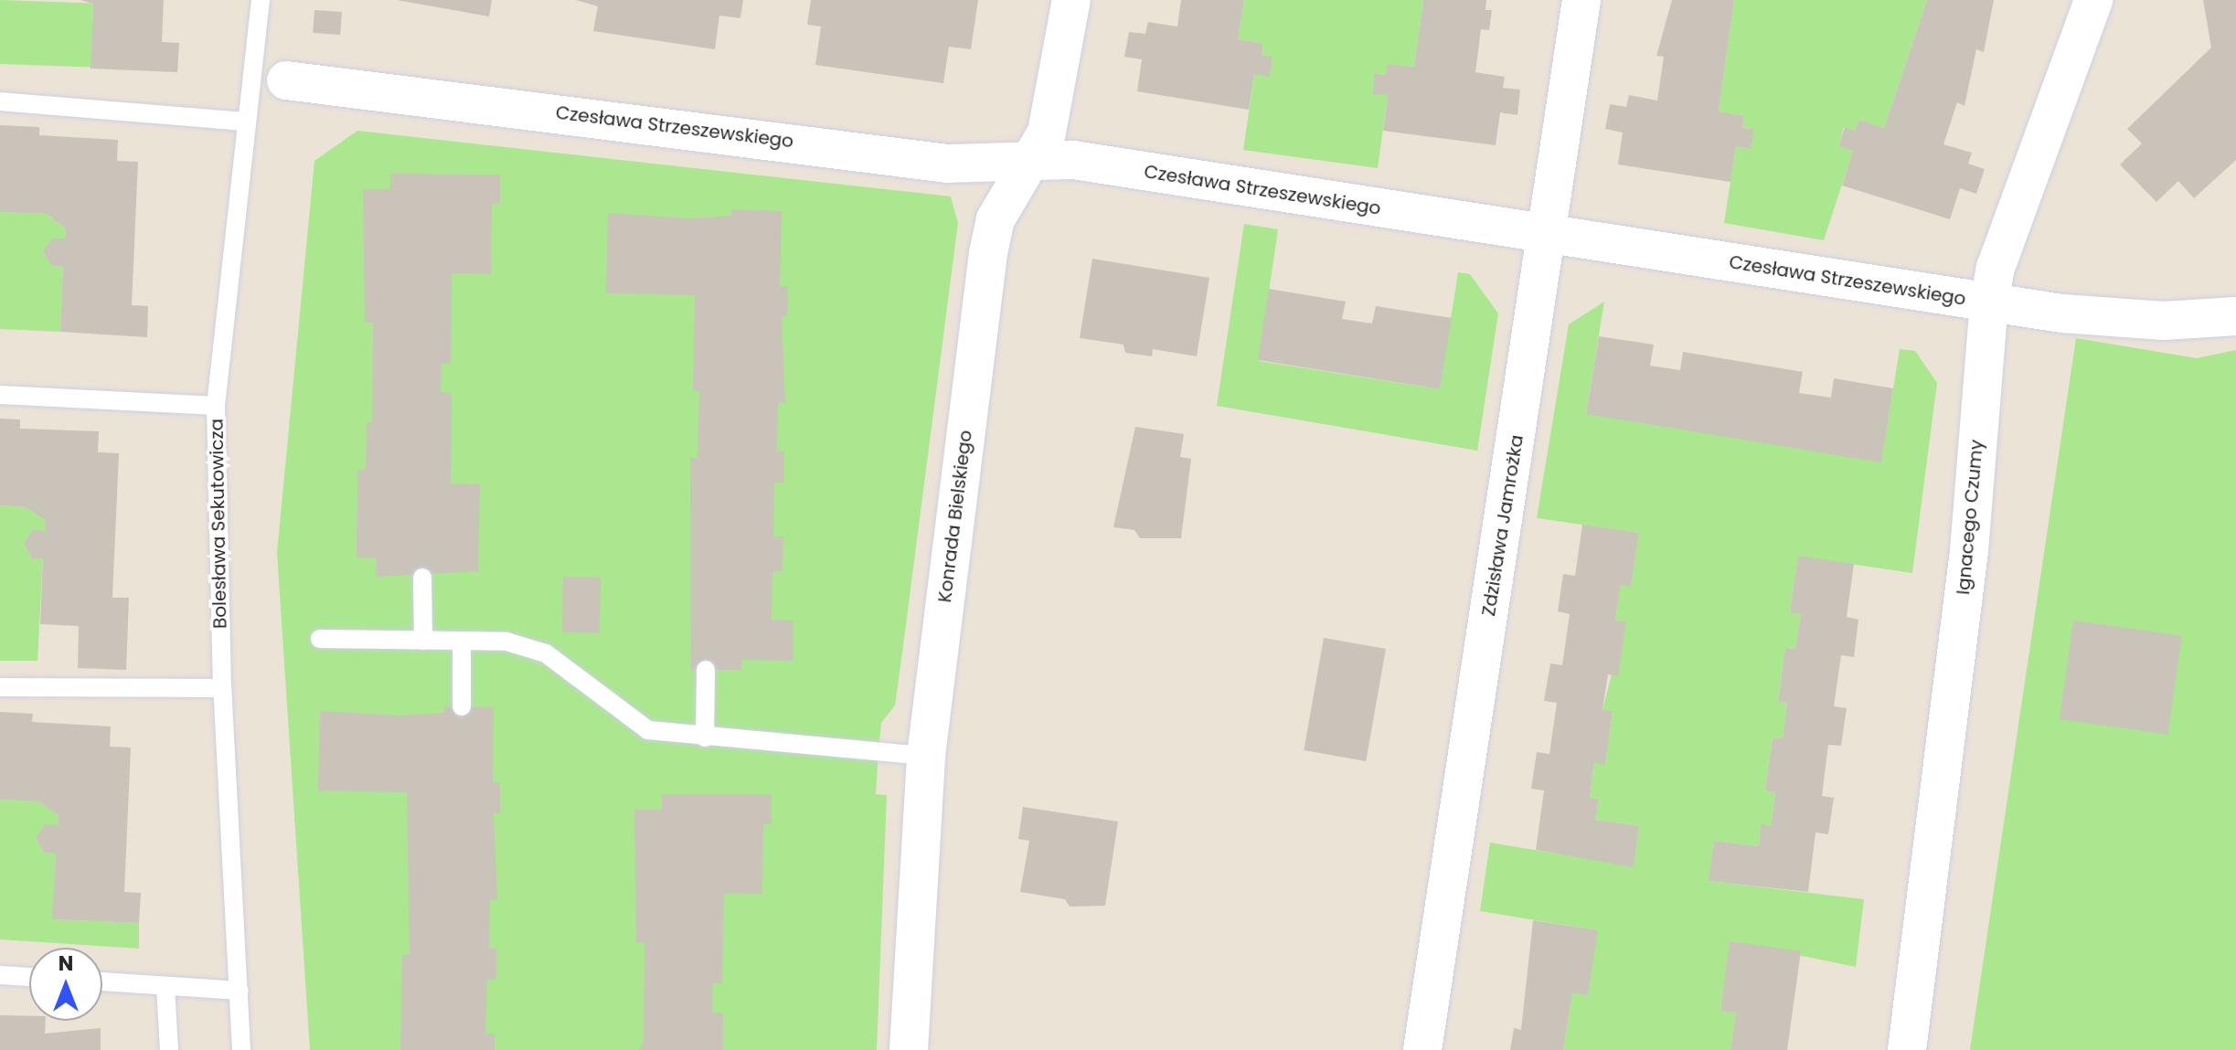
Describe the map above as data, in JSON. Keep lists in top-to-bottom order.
{
  "streets": {
    "street": [
      "Czesława Strzeszewskiego",
      "Konrada Bielskiego",
      "Ignacego Czumy",
      "Zdzisława Jamrożka"
    ],
    "lane": ["Bolesława Sekutowicza"]
  },
  "crossings": [
    ["Czesława Strzeszewskiego", "Konrada Bielskiego"],
    ["Czesława Strzeszewskiego", "Ignacego Czumy"],
    ["Czesława Strzeszewskiego", "Zdzisława Jamrożka"]
  ],
  "north": "top"
}
